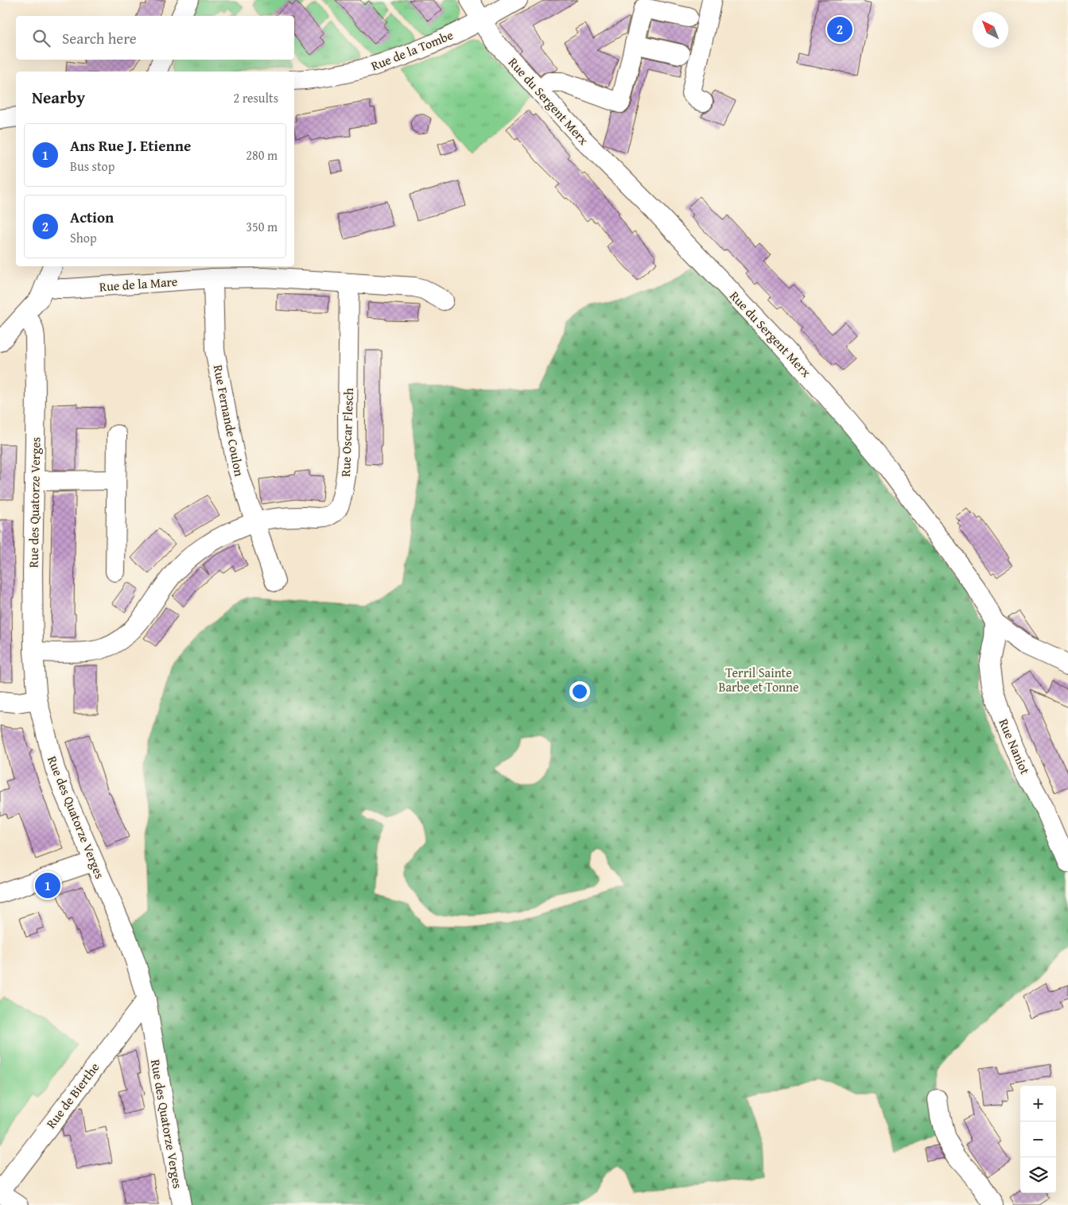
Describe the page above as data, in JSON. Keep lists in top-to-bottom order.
{
  "streets": {
    "street": [
      "Rue de la Tombe",
      "Rue du Sergent Merx",
      "Rue de la Mare",
      "Rue Fernande Coulon",
      "Rue Oscar Flesch",
      "Rue des Quatorze Verges",
      "Rue Naniot",
      "Rue de Bierthe"
    ]
  },
  "crossings": [
    ["Rue de la Tombe", "Rue du Sergent Merx"],
    ["Rue du Sergent Merx", "Rue Naniot"],
    ["Rue de la Mare", "Rue Fernande Coulon"],
    ["Rue de la Mare", "Rue Oscar Flesch"],
    ["Rue Fernande Coulon", "Rue Oscar Flesch"],
    ["Rue Oscar Flesch", "Rue des Quatorze Verges"],
    ["Rue des Quatorze Verges", "Rue de Bierthe"]
  ],
  "parks": ["Terril Sainte Barbe et Tonne"],
  "north": "top left",
  "page": {
    "pins": ["2", "1"],
    "search": "Search here",
    "heading": ["Nearby", "2 results"],
    "list": [
      {
        "mark": "1",
        "name": "Ans Rue J. Etienne",
        "note": "Bus stop",
        "value": "280 m"
      },
      {
        "mark": "2",
        "name": "Action",
        "note": "Shop",
        "value": "350 m"
      }
    ],
    "map_buttons": ["+", "−"]
  }
}
